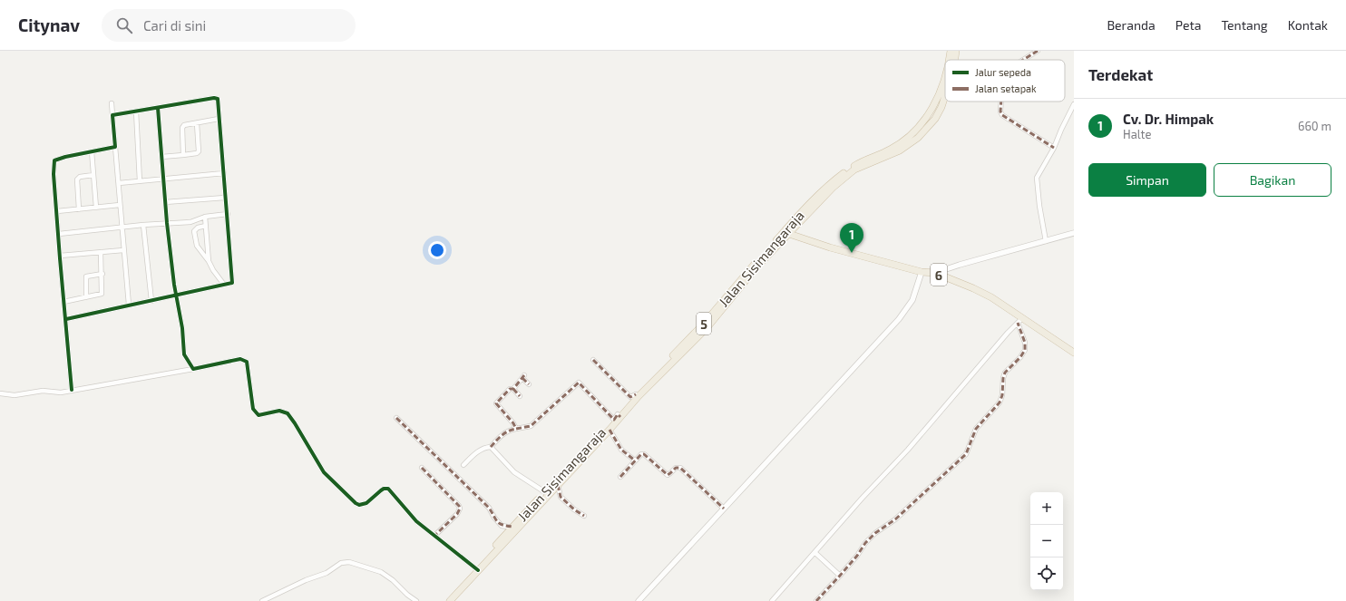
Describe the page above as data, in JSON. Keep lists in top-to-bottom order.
{
  "streets": {
    "highway": ["Jalan Sisimangaraja", "6", "5"]
  },
  "crossings": [
    ["Jalan Sisimangaraja", "6"]
  ],
  "legend": ["Jalur sepeda", "Jalan setapak"],
  "page": {
    "header": "Citynav",
    "search": "Cari di sini",
    "nav": [
      "Beranda",
      "Peta",
      "Tentang",
      "Kontak"
    ],
    "heading": "Terdekat",
    "list": [
      {
        "mark": "1",
        "name": "Cv. Dr. Himpak",
        "note": "Halte",
        "value": "660 m"
      }
    ],
    "buttons": ["Simpan", "Bagikan"],
    "pins": "1",
    "map_buttons": ["+", "−"]
  }
}
